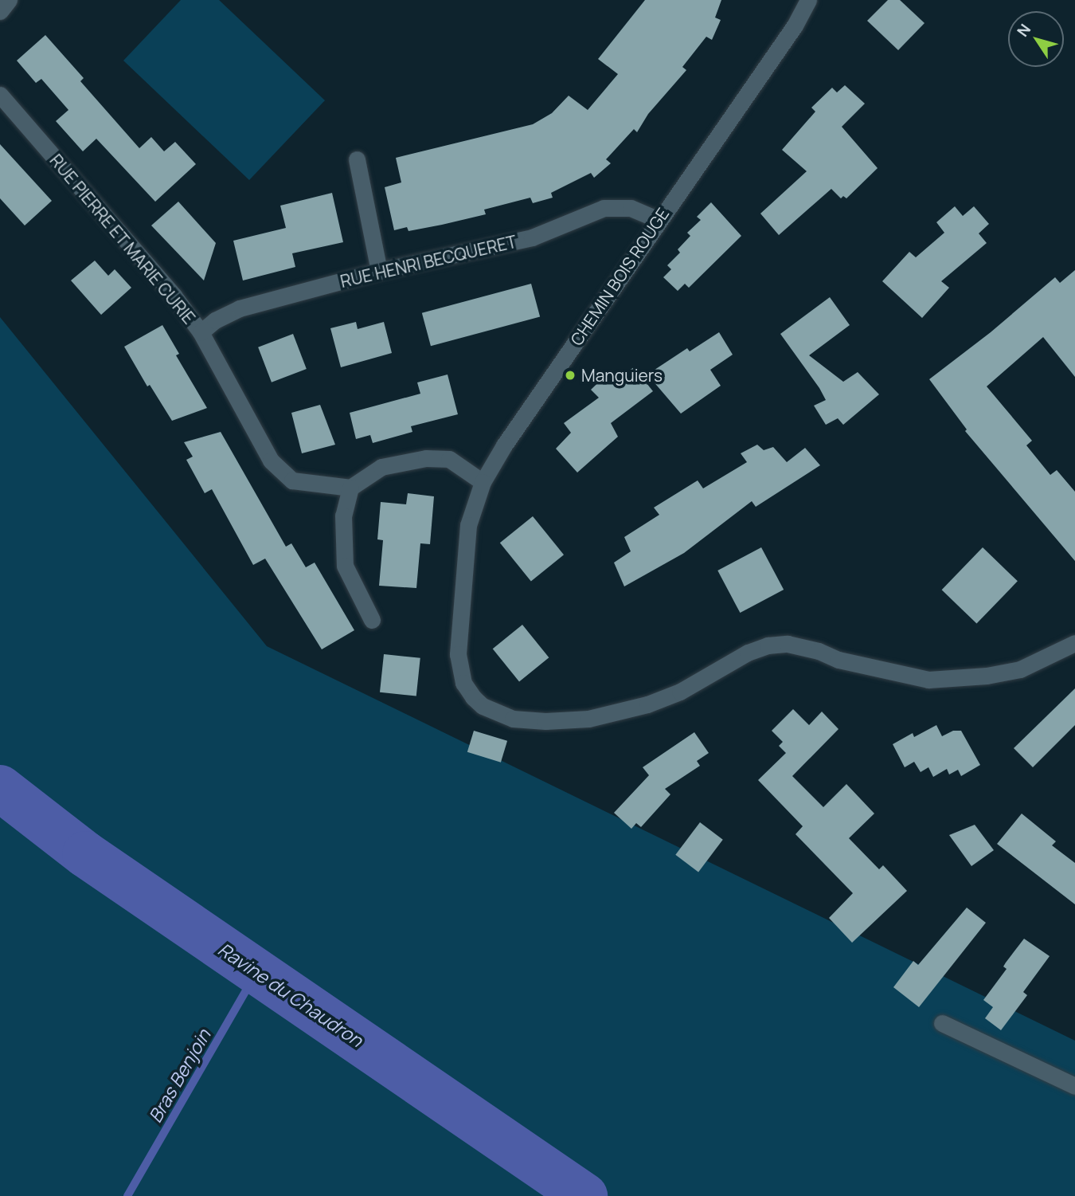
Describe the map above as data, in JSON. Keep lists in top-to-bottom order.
{
  "streets": {
    "street": ["RUE PIERRE ET MARIE CURIE", "RUE HENRI BECQUERET", "CHEMIN BOIS ROUGE"]
  },
  "crossings": [
    ["RUE PIERRE ET MARIE CURIE", "RUE HENRI BECQUERET"],
    ["RUE HENRI BECQUERET", "CHEMIN BOIS ROUGE"]
  ],
  "water": ["Ravine du Chaudron", "Bras Benjoin"],
  "places": ["Manguiers"],
  "north": "top left"
}
